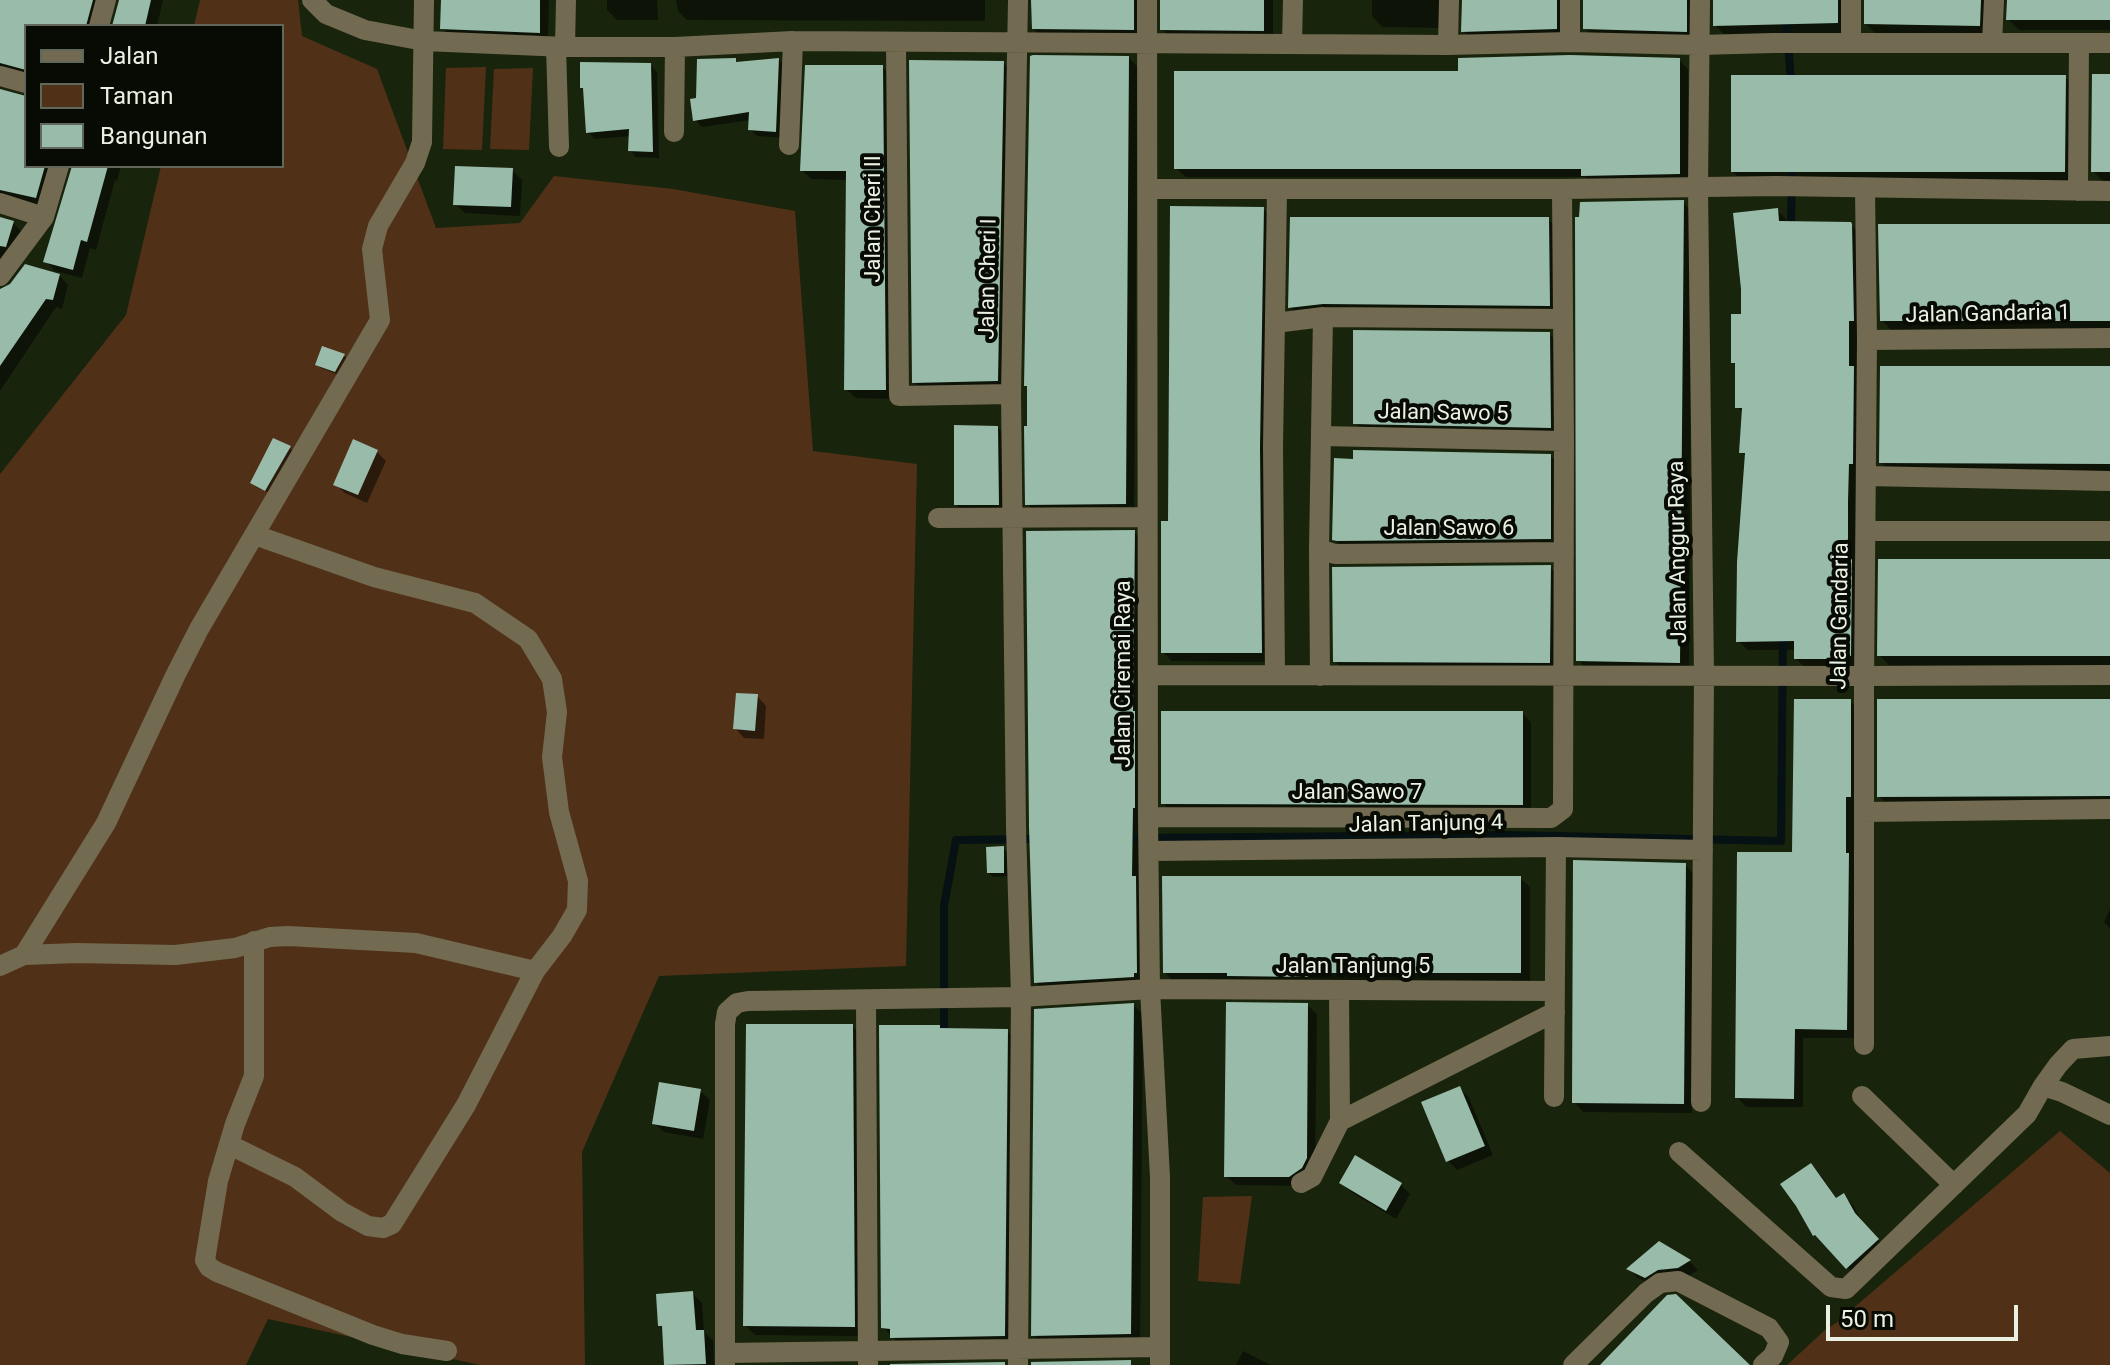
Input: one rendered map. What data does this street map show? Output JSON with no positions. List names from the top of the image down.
{
  "streets": {
    "street": [
      "Jalan Cheri II",
      "Jalan Cheri I",
      "Jalan Gandaria 1",
      "Jalan Sawo 5",
      "Jalan Sawo 6",
      "Jalan Anggur Raya",
      "Jalan Gandaria",
      "Jalan Ciremai Raya",
      "Jalan Sawo 7",
      "Jalan Tanjung 4",
      "Jalan Tanjung 5"
    ]
  },
  "crossings": [
    ["Jalan Cheri II", "Jalan Cheri I"],
    ["Jalan Cheri I", "Jalan Tanjung 5"],
    ["Jalan Gandaria 1", "Jalan Gandaria"],
    ["Jalan Anggur Raya", "Jalan Tanjung 4"],
    ["Jalan Ciremai Raya", "Jalan Sawo 7"],
    ["Jalan Ciremai Raya", "Jalan Tanjung 4"],
    ["Jalan Ciremai Raya", "Jalan Tanjung 5"],
    ["Jalan Sawo 7", "Jalan Tanjung 4"]
  ],
  "legend": ["Jalan", "Taman", "Bangunan"],
  "scale_bar": "50 m"
}
